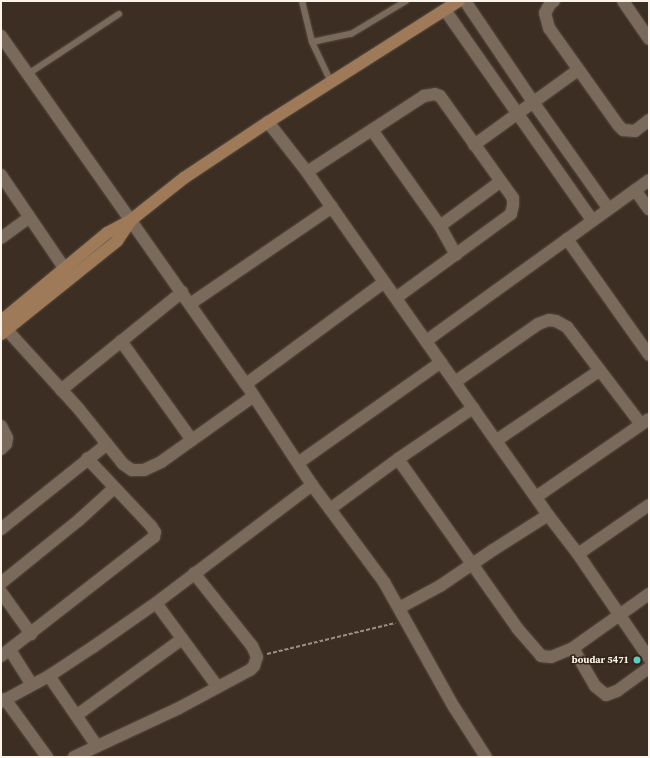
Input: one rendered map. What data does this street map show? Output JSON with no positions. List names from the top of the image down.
{
  "places": ["boudar 5471"]
}
